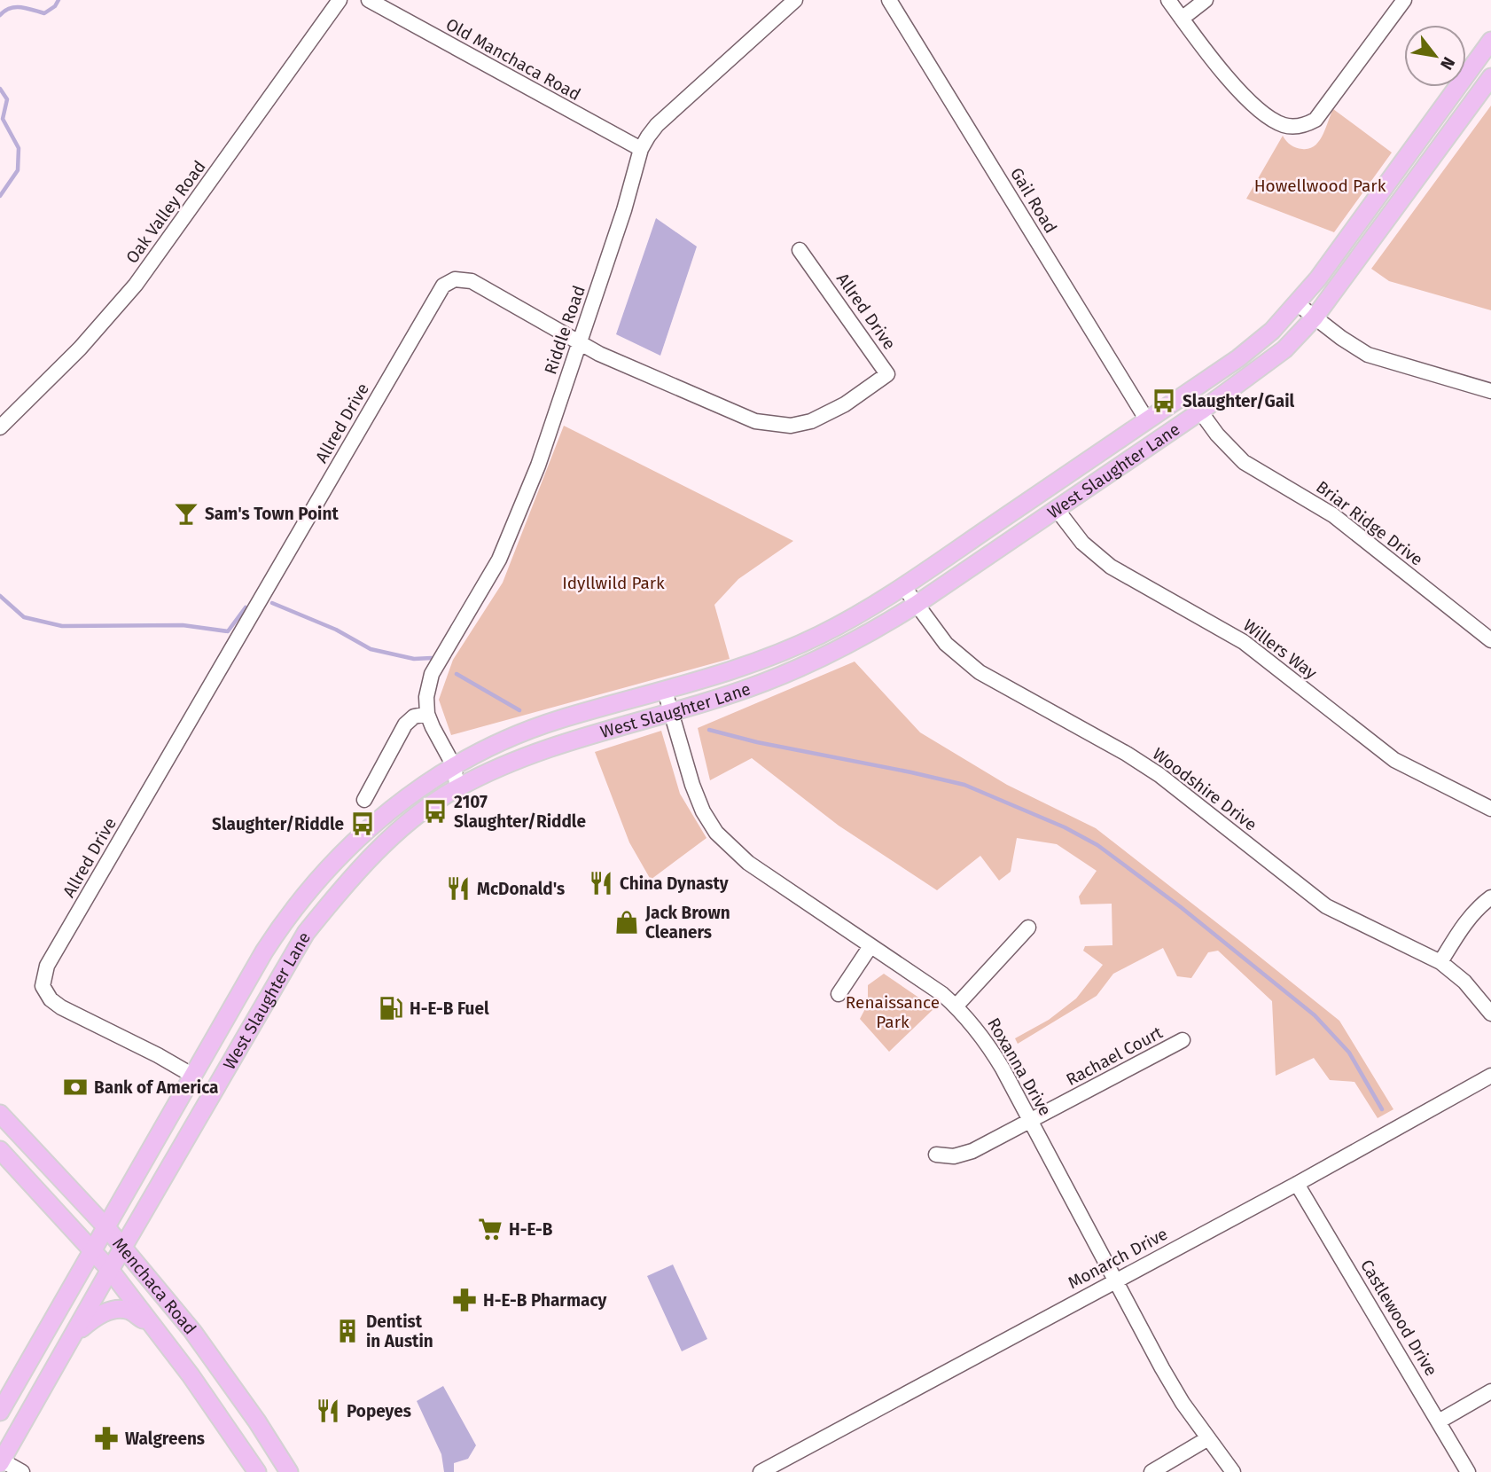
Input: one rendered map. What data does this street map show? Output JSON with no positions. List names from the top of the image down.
{
  "streets": {
    "main road": ["West Slaughter Lane", "Menchaca Road"],
    "street": [
      "Old Manchaca Road",
      "Gail Road",
      "Oak Valley Road",
      "Allred Drive",
      "Riddle Road",
      "Briar Ridge Drive",
      "Willers Way",
      "Woodshire Drive",
      "Rachael Court",
      "Roxanna Drive",
      "Monarch Drive",
      "Castlewood Drive"
    ]
  },
  "crossings": [
    ["Old Manchaca Road", "Riddle Road"],
    ["Gail Road", "West Slaughter Lane"],
    ["Allred Drive", "Riddle Road"],
    ["Allred Drive", "West Slaughter Lane"],
    ["West Slaughter Lane", "Briar Ridge Drive"],
    ["West Slaughter Lane", "Willers Way"],
    ["West Slaughter Lane", "Woodshire Drive"],
    ["West Slaughter Lane", "Roxanna Drive"],
    ["West Slaughter Lane", "Menchaca Road"],
    ["Rachael Court", "Roxanna Drive"],
    ["Roxanna Drive", "Monarch Drive"],
    ["Monarch Drive", "Castlewood Drive"]
  ],
  "parks": ["Howellwood Park", "Idyllwild Park", "Renaissance Park"],
  "places": {
    "bus stop": ["Slaughter/Gail", "2107 Slaughter/Riddle", "Slaughter/Riddle"],
    "bar": ["Sam's Town Point"],
    "restaurant": ["China Dynasty", "McDonald's", "Popeyes"],
    "shop": ["Jack Brown Cleaners"],
    "fuel station": ["H-E-B Fuel"],
    "bank": ["Bank of America"],
    "supermarket": ["H-E-B"],
    "pharmacy": ["H-E-B Pharmacy", "Walgreens"],
    "building": ["Dentist in Austin"]
  },
  "north": "bottom right"
}
